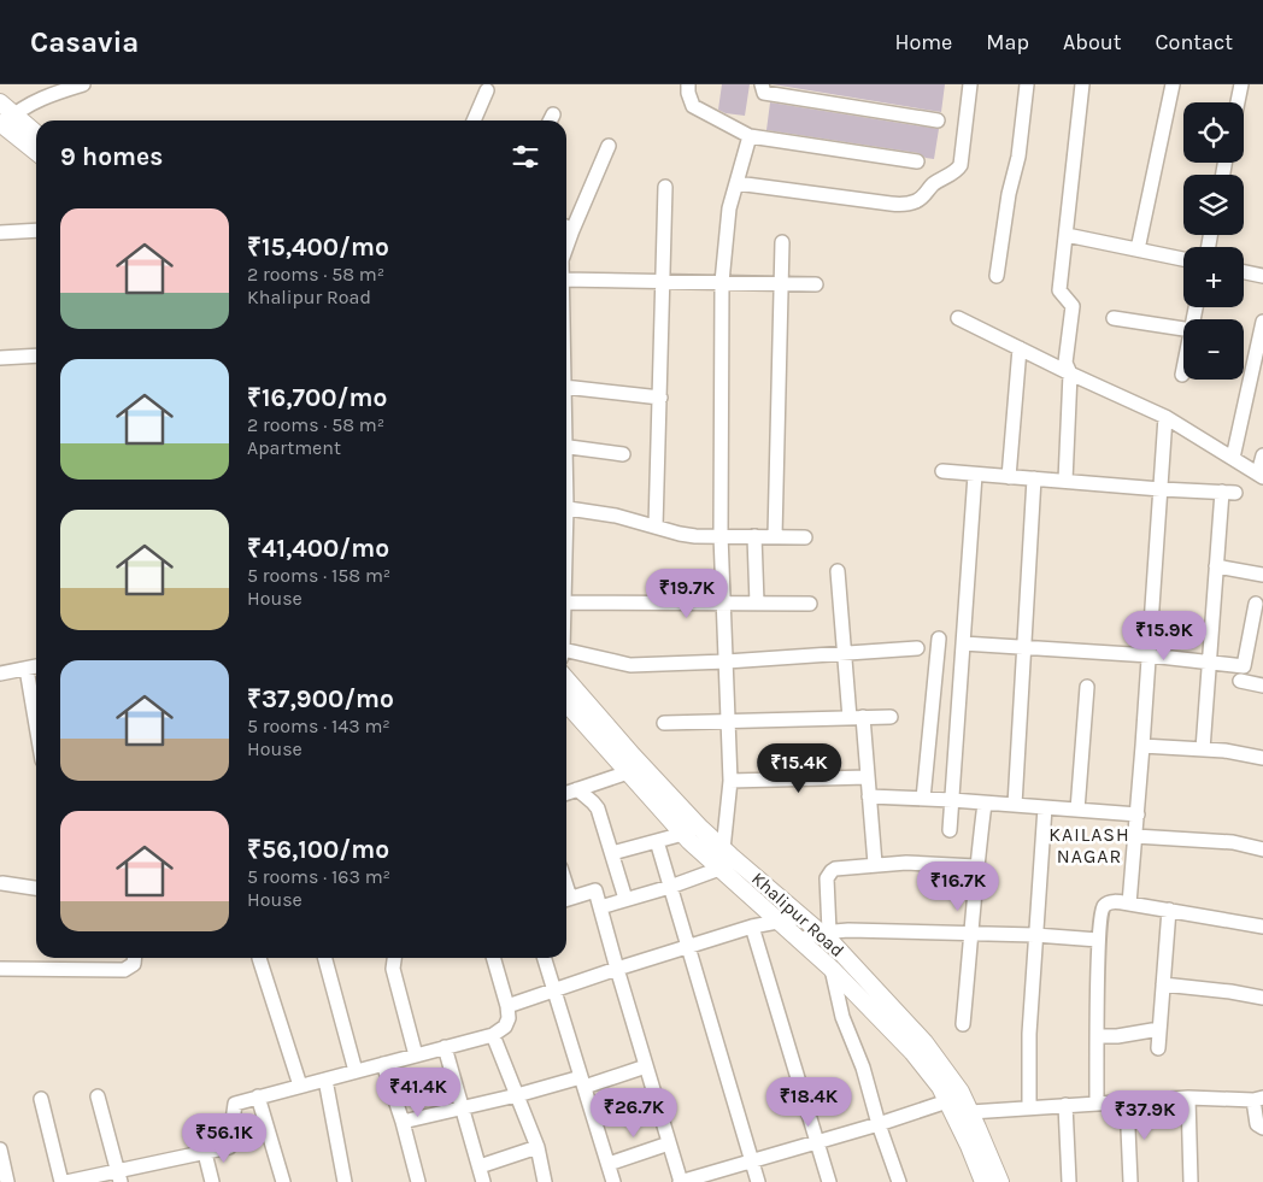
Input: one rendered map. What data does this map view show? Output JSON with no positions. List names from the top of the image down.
{
  "streets": {
    "street": ["Khalipur Road"]
  },
  "districts": ["KAILASH NAGAR"],
  "page": {
    "header": "Casavia",
    "nav": [
      "Home",
      "Map",
      "About",
      "Contact"
    ],
    "map_buttons": ["+", "−"],
    "heading": "9 homes",
    "list": [
      {
        "name": "₹15,400/mo",
        "note": "2 rooms · 58 m² · Khalipur Road"
      },
      {
        "name": "₹16,700/mo",
        "note": "2 rooms · 58 m² · Apartment"
      },
      {
        "name": "₹41,400/mo",
        "note": "5 rooms · 158 m² · House"
      },
      {
        "name": "₹37,900/mo",
        "note": "5 rooms · 143 m² · House"
      },
      {
        "name": "₹56,100/mo",
        "note": "5 rooms · 163 m² · House"
      }
    ],
    "price": [
      "₹19.7K",
      "₹15.9K",
      "₹15.4K",
      "₹16.7K",
      "₹41.4K",
      "₹18.4K",
      "₹26.7K",
      "₹37.9K",
      "₹56.1K"
    ]
  }
}
